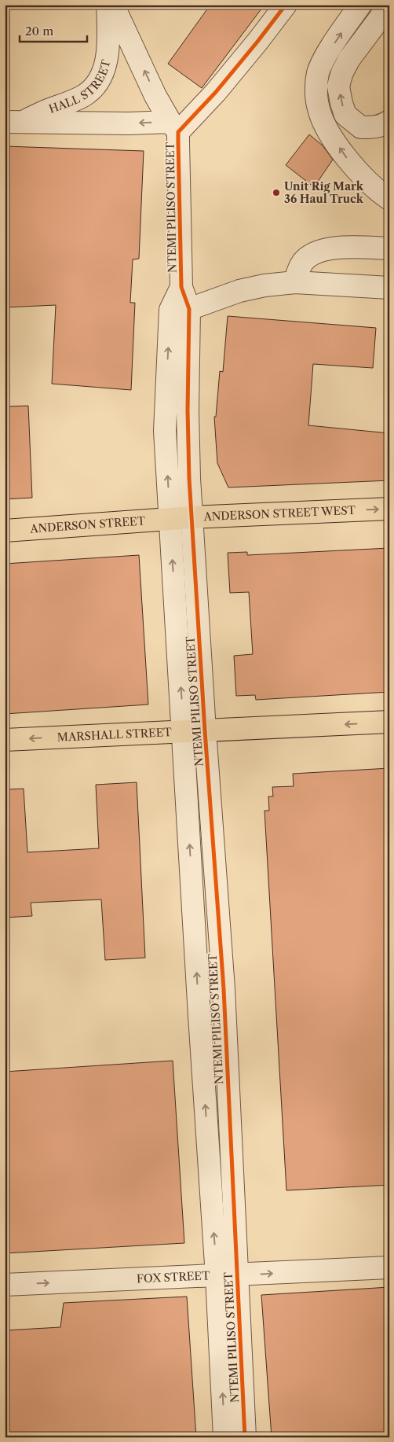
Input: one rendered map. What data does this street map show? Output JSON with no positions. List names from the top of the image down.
{
  "streets": {
    "main road": ["ANDERSON STREET WEST", "ANDERSON STREET", "MARSHALL STREET"],
    "street": ["HALL STREET", "NTEMI PILISO STREET", "FOX STREET"]
  },
  "crossings": [
    ["HALL STREET", "NTEMI PILISO STREET"],
    ["NTEMI PILISO STREET", "ANDERSON STREET WEST"],
    ["NTEMI PILISO STREET", "ANDERSON STREET"],
    ["NTEMI PILISO STREET", "MARSHALL STREET"],
    ["NTEMI PILISO STREET", "FOX STREET"],
    ["ANDERSON STREET WEST", "ANDERSON STREET"]
  ],
  "one_way": [
    "HALL STREET",
    "ANDERSON STREET WEST",
    "MARSHALL STREET",
    "FOX STREET"
  ],
  "places": ["Unit Rig Mark 36 Haul Truck"],
  "scale_bar": "20 m"
}
